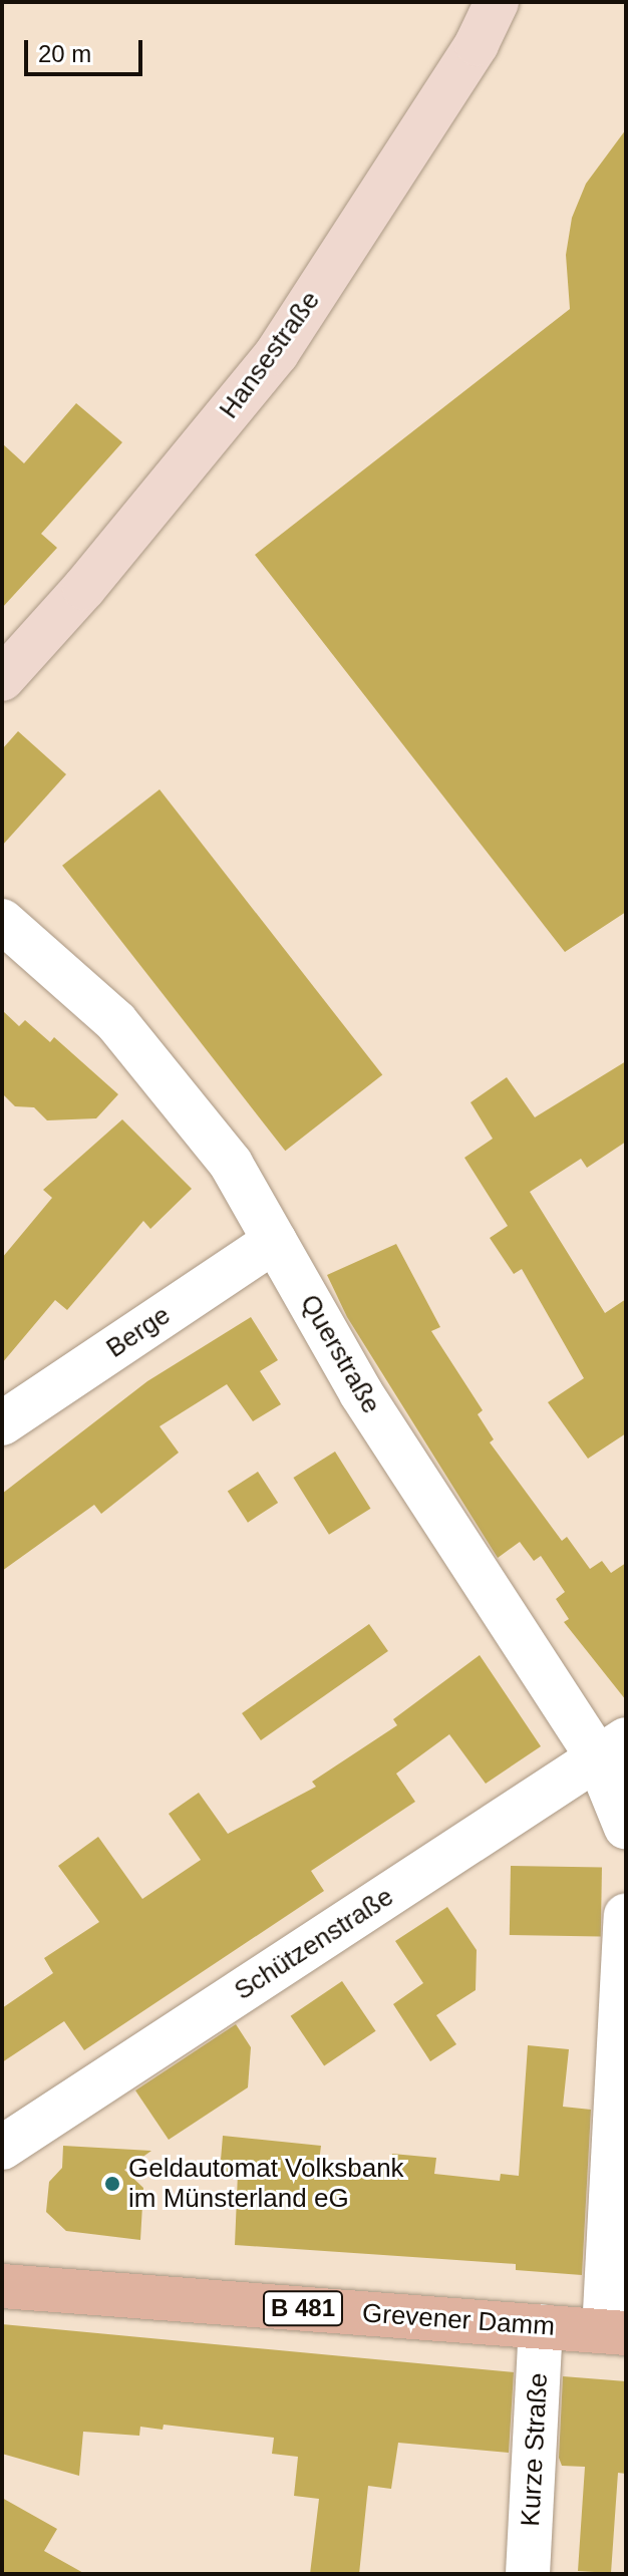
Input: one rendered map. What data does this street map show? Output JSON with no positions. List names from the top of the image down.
{
  "streets": {
    "main road": ["B 481", "Grevener Damm"],
    "street": [
      "Hansestraße",
      "Berge",
      "Querstraße",
      "Schützenstraße",
      "Kurze Straße"
    ]
  },
  "crossings": [
    ["Berge", "Querstraße"],
    ["Querstraße", "Schützenstraße"],
    ["Grevener Damm", "Kurze Straße"]
  ],
  "places": ["Geldautomat Volksbank im Münsterland eG"],
  "scale_bar": "20 m"
}
